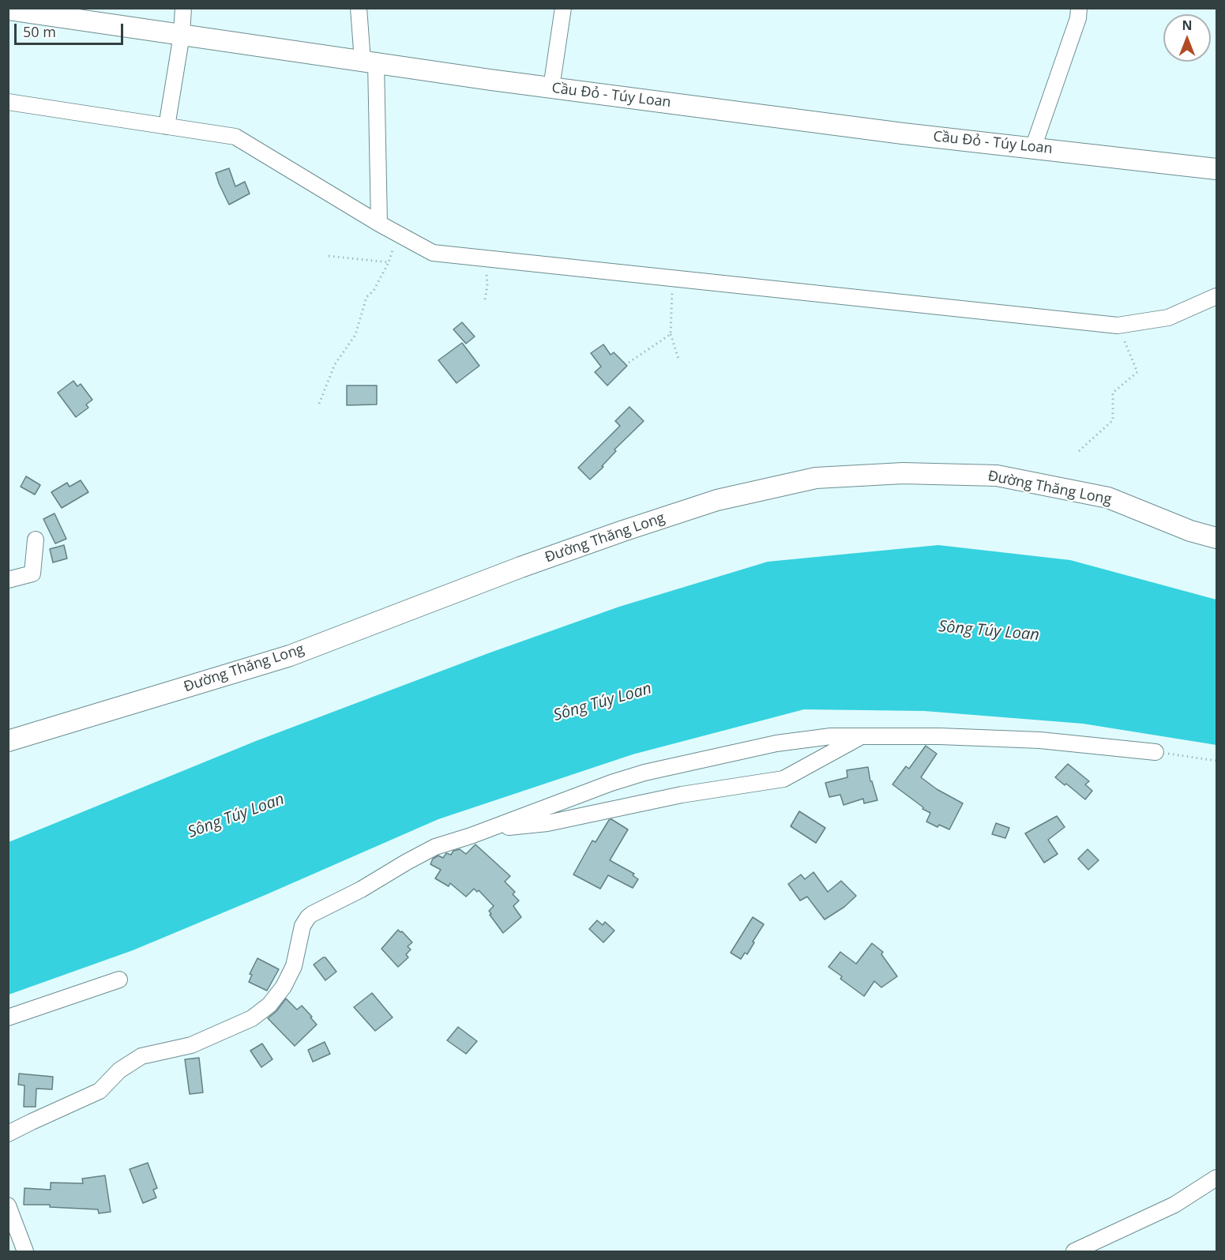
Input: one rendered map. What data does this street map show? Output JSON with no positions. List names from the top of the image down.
{
  "streets": {
    "street": ["Cầu Đỏ - Túy Loan", "Đường Thăng Long"]
  },
  "water": ["Sông Túy Loan"],
  "scale_bar": "50 m",
  "north": "top"
}
